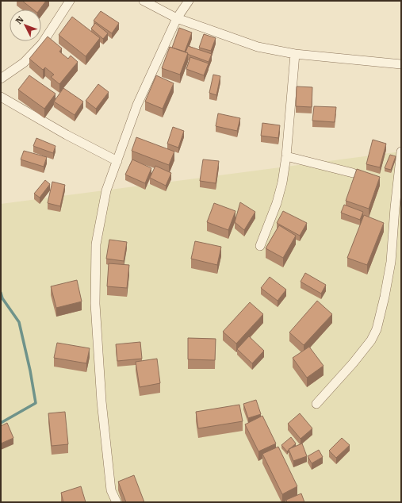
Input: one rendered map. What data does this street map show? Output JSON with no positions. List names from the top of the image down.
{
  "north": "top left"
}
